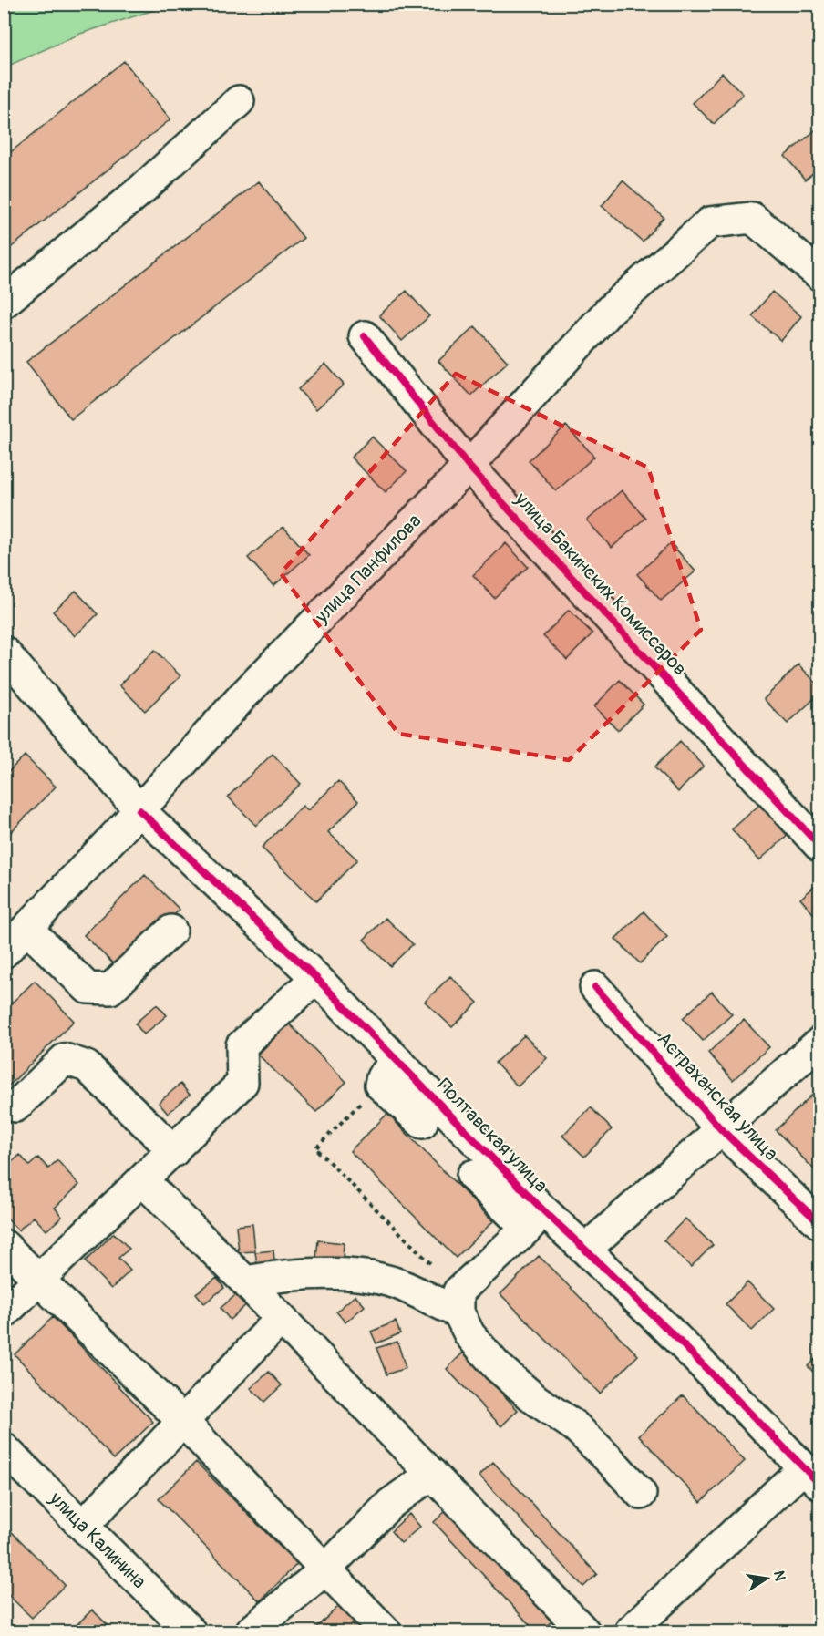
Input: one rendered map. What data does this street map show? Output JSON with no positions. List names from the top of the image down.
{
  "streets": {
    "street": [
      "улица Панфилова",
      "улица Бакинских Комиссаров",
      "Астраханская улица",
      "Полтавская улица",
      "улица Калинина"
    ]
  },
  "crossings": [
    ["улица Панфилова", "улица Бакинских Комиссаров"],
    ["улица Панфилова", "Полтавская улица"]
  ],
  "north": "right"
}
